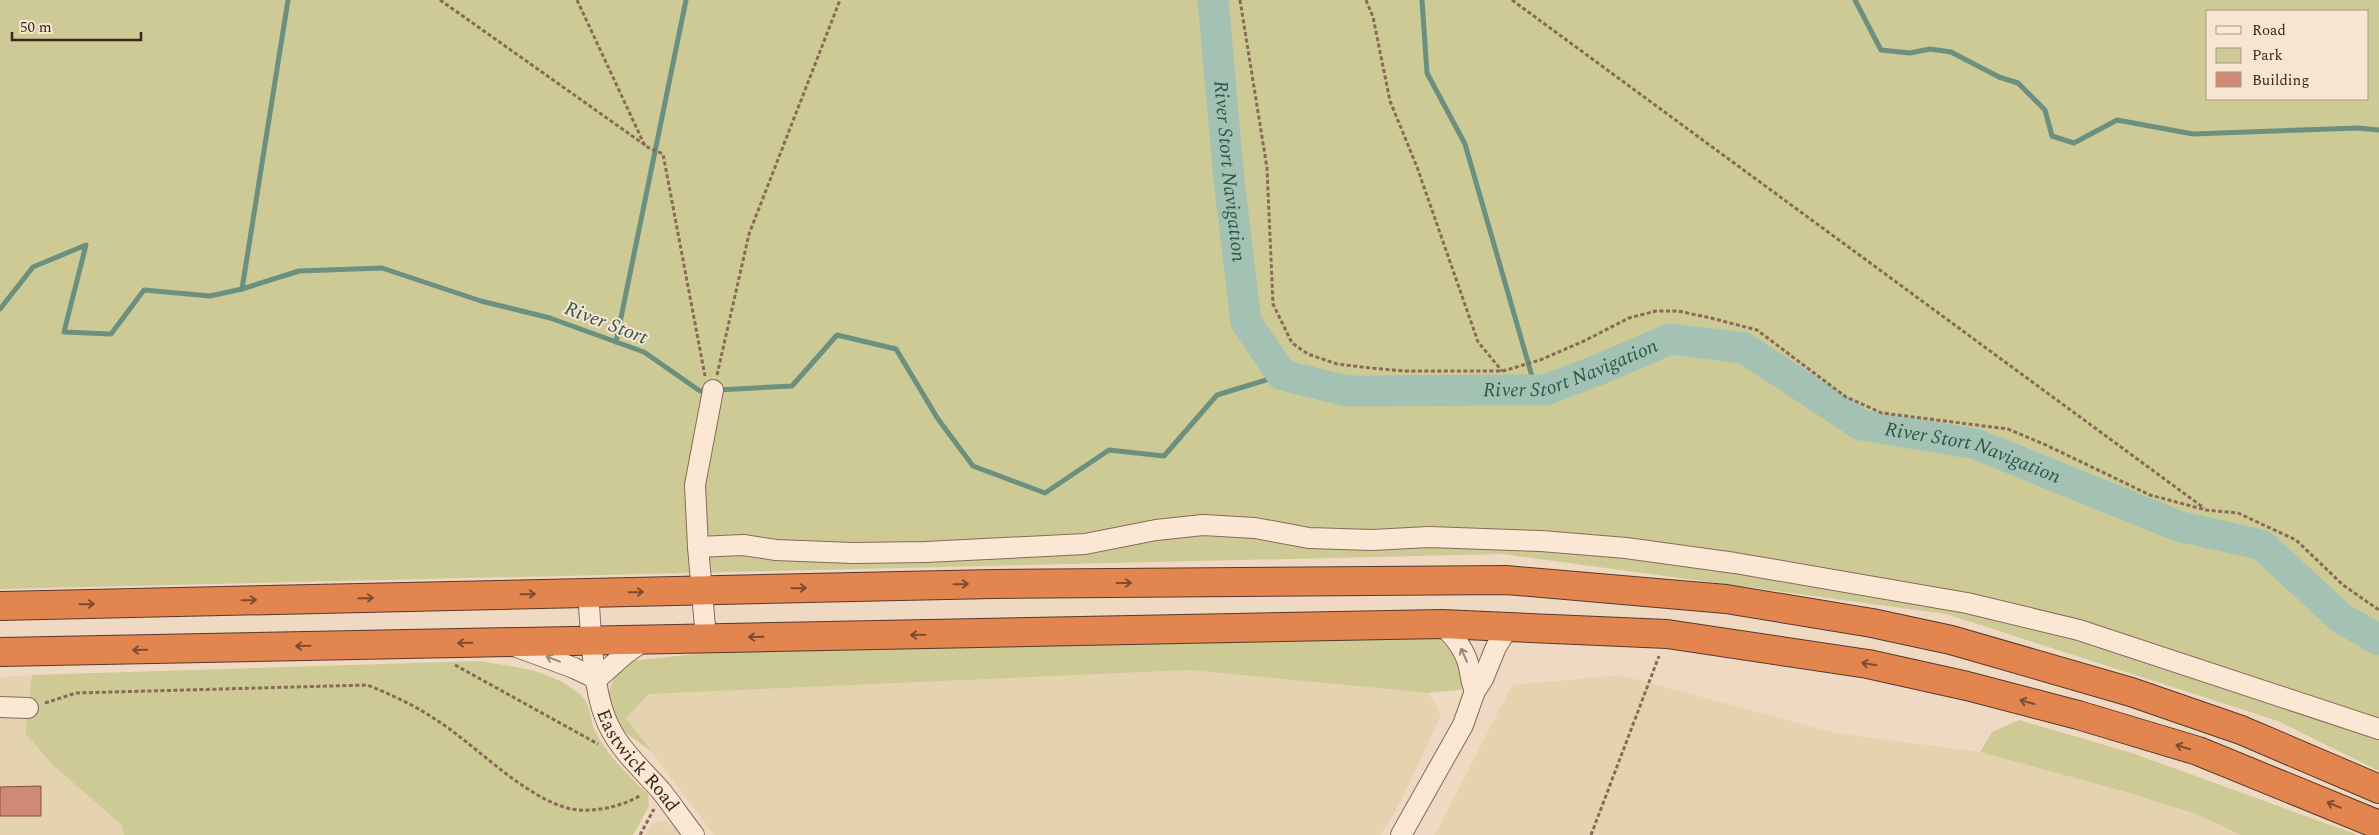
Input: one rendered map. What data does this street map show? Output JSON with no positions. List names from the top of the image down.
{
  "streets": {
    "street": ["Eastwick Road"]
  },
  "water": ["River Stort Navigation", "River Stort"],
  "legend": ["Road", "Park", "Building"],
  "scale_bar": "50 m"
}
